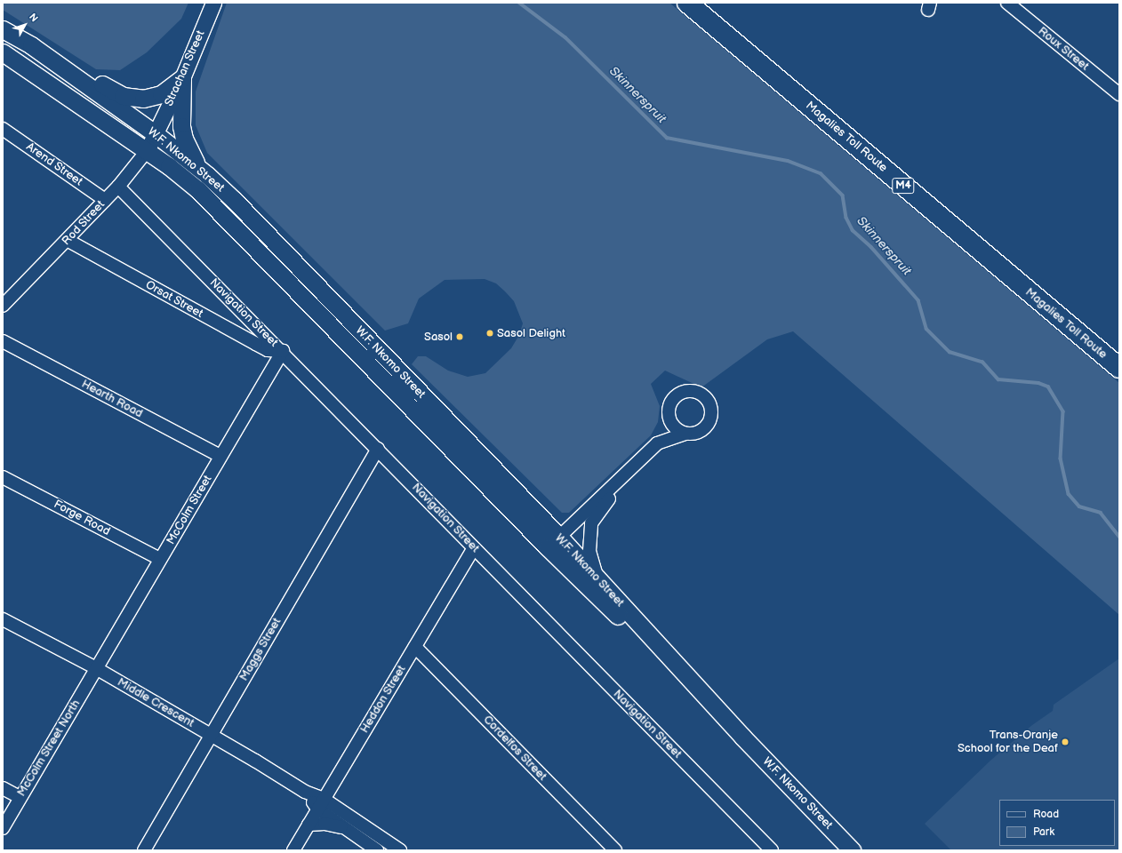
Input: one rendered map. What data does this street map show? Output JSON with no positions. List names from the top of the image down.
{
  "streets": {
    "highway": ["Magalies Toll Route", "M4"],
    "main road": ["W.F. Nkomo Street"],
    "street": [
      "Roux Street",
      "Strachan Street",
      "Arend Street",
      "Rod Street",
      "Orsat Street",
      "Navigation Street",
      "Hearth Road",
      "McColm Street",
      "Forge Road",
      "Maggs Street",
      "Heddon Street",
      "Middle Crescent",
      "McColm Street North",
      "Cordelfos Street"
    ]
  },
  "crossings": [
    ["Strachan Street", "W.F. Nkomo Street"],
    ["Strachan Street", "Rod Street"],
    ["W.F. Nkomo Street", "Rod Street"],
    ["Arend Street", "Rod Street"],
    ["Rod Street", "Orsat Street"],
    ["Rod Street", "Navigation Street"],
    ["Orsat Street", "Navigation Street"],
    ["Orsat Street", "McColm Street"],
    ["Navigation Street", "McColm Street"],
    ["Navigation Street", "Maggs Street"],
    ["Navigation Street", "Heddon Street"],
    ["Hearth Road", "McColm Street"],
    ["McColm Street", "Forge Road"],
    ["McColm Street", "Middle Crescent"],
    ["McColm Street", "McColm Street North"],
    ["Maggs Street", "Middle Crescent"],
    ["Heddon Street", "Middle Crescent"],
    ["Heddon Street", "Cordelfos Street"],
    ["Middle Crescent", "McColm Street North"]
  ],
  "water": ["Skinnerspruit"],
  "places": ["Sasol Delight", "Sasol", "Trans-Oranje School for the Deaf"],
  "legend": ["Road", "Park"],
  "north": "top right"
}
